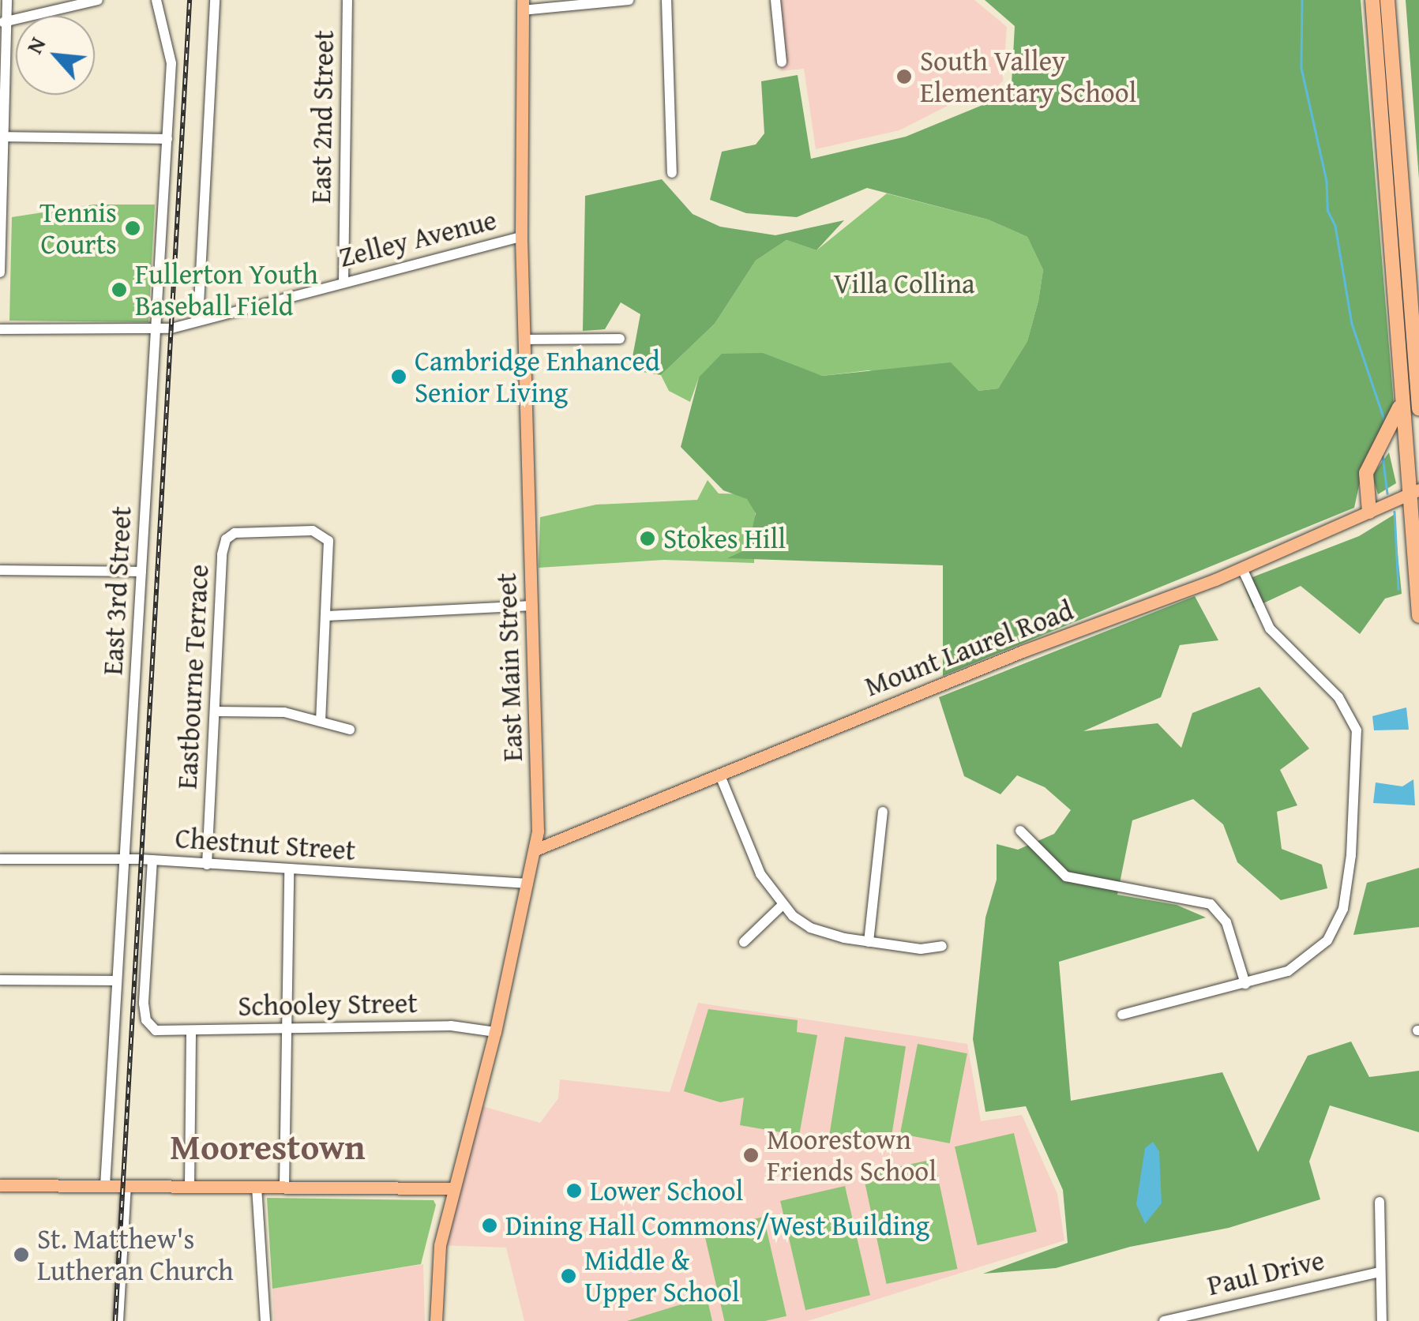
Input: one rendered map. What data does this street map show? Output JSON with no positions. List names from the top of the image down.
{
  "streets": {
    "main road": ["Mount Laurel Road", "East Main Street"],
    "street": [
      "East 2nd Street",
      "Zelley Avenue",
      "East 3rd Street",
      "Eastbourne Terrace",
      "Chestnut Street",
      "Schooley Street",
      "Paul Drive"
    ]
  },
  "crossings": [
    ["East 2nd Street", "Zelley Avenue"],
    ["Zelley Avenue", "East 3rd Street"],
    ["Zelley Avenue", "East Main Street"],
    ["East 3rd Street", "Chestnut Street"],
    ["Mount Laurel Road", "East Main Street"],
    ["East Main Street", "Chestnut Street"],
    ["East Main Street", "Schooley Street"],
    ["Eastbourne Terrace", "Chestnut Street"],
    ["Chestnut Street", "Schooley Street"]
  ],
  "districts": ["Moorestown"],
  "parks": ["Villa Collina"],
  "places": [
    "South Valley Elementary School",
    "Tennis Courts",
    "Fullerton Youth Baseball Field",
    "Cambridge Enhanced Senior Living",
    "Stokes Hill",
    "Moorestown Friends School",
    "Lower School",
    "Dining Hall Commons/West Building",
    "St. Matthew's Lutheran Church",
    "Middle & Upper School"
  ],
  "north": "top left"
}
